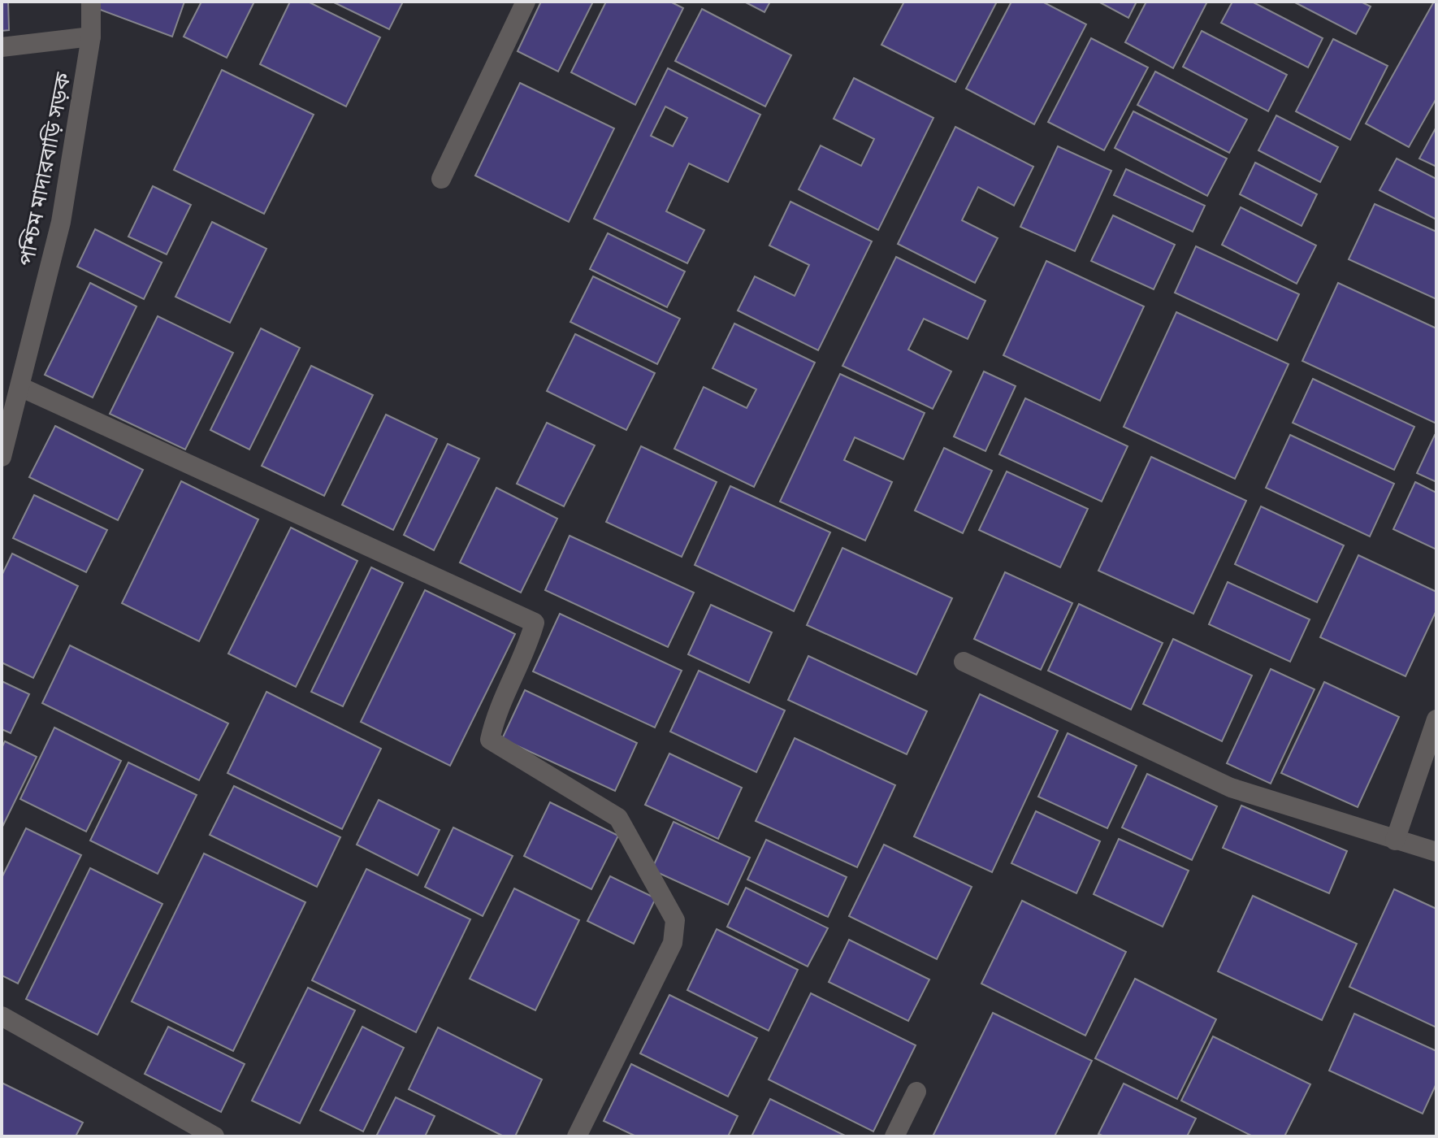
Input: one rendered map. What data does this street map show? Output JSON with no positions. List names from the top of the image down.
{
  "streets": {
    "street": ["পশ্চিম মাদারবাড়ি সড়ক"]
  }
}
